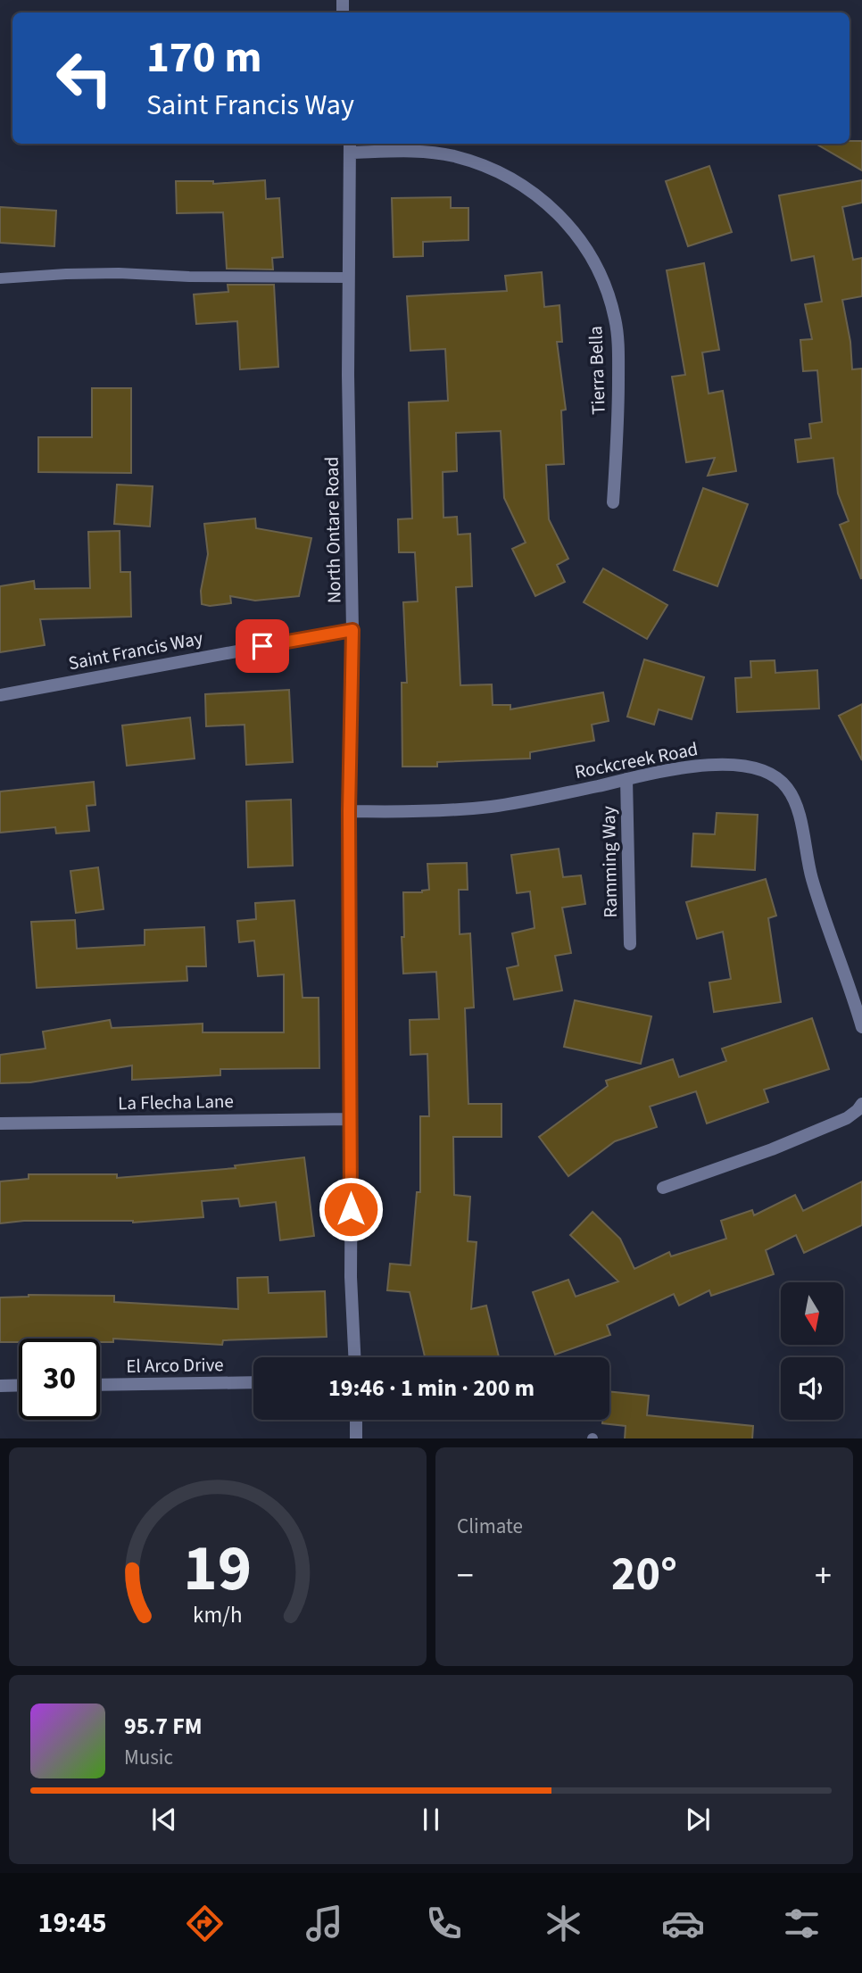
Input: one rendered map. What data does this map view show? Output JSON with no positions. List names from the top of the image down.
{
  "streets": {
    "street": [
      "Tierra Bella",
      "North Ontare Road",
      "Saint Francis Way",
      "Rockcreek Road",
      "Ramming Way",
      "La Flecha Lane",
      "El Arco Drive"
    ]
  },
  "crossings": [
    ["Tierra Bella", "North Ontare Road"],
    ["North Ontare Road", "Saint Francis Way"],
    ["North Ontare Road", "Rockcreek Road"],
    ["North Ontare Road", "La Flecha Lane"],
    ["Rockcreek Road", "Ramming Way"]
  ],
  "north": "bottom",
  "page": {
    "turn": ["170 m", "Saint Francis Way"],
    "limit": "30",
    "trip": "19:46 · 1 min · 200 m",
    "tile": "Climate",
    "heat": ["−", "20°", "+"],
    "song": ["95.7 FM", "Music"],
    "tabs": "19:45",
    "gauge": ["19", "km/h"]
  }
}
